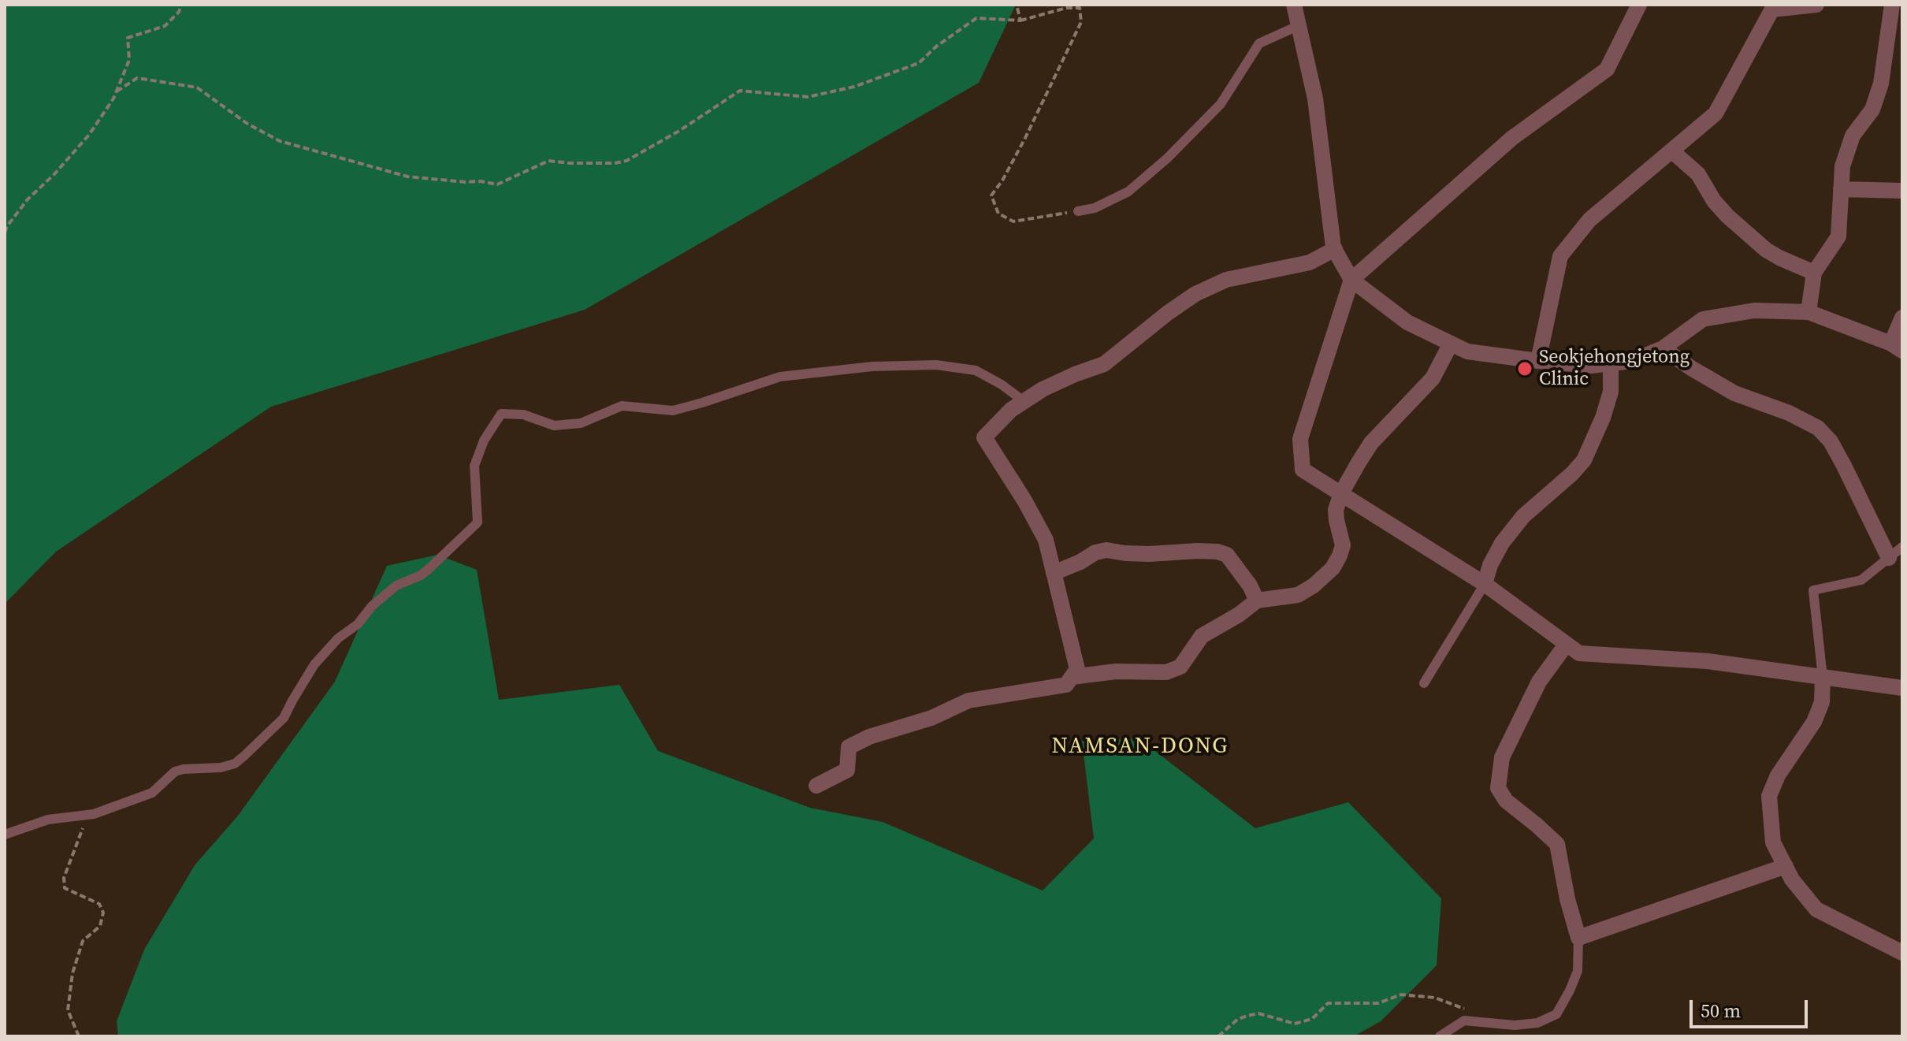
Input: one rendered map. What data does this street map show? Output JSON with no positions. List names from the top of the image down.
{
  "districts": ["NAMSAN-DONG"],
  "places": ["Seokjehongjetong Clinic"],
  "scale_bar": "50 m"
}
